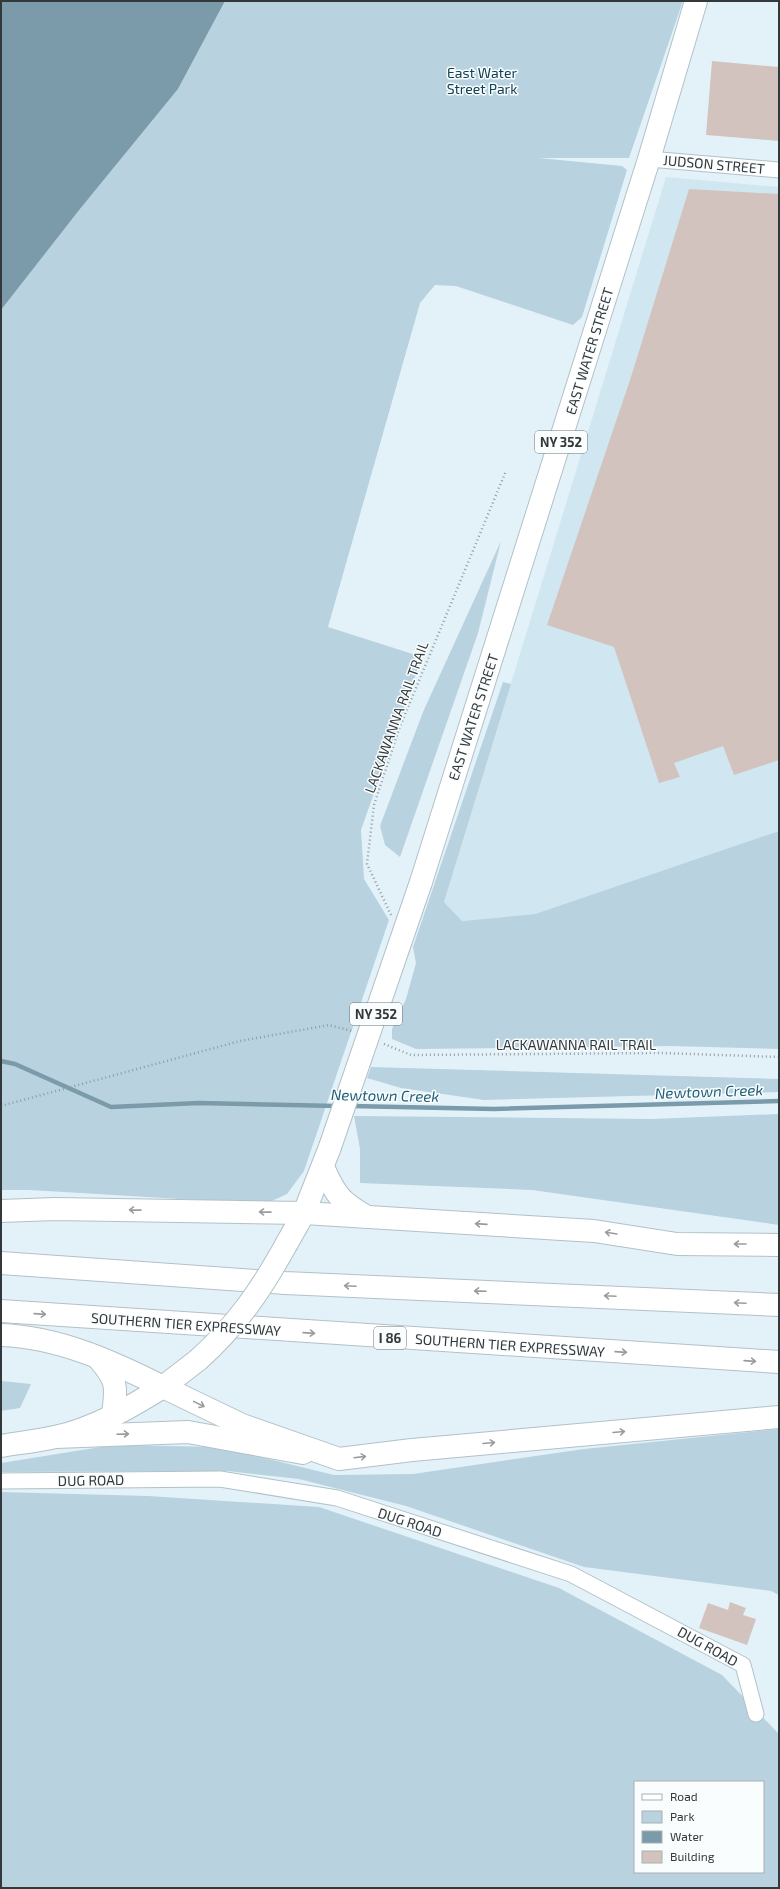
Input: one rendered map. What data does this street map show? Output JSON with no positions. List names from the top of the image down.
{
  "streets": {
    "main road": [
      "EAST WATER STREET",
      "NY 352",
      "SOUTHERN TIER EXPRESSWAY",
      "I 86"
    ],
    "street": ["JUDSON STREET", "DUG ROAD"],
    "path": ["LACKAWANNA RAIL TRAIL"]
  },
  "crossings": [
    ["JUDSON STREET", "EAST WATER STREET"]
  ],
  "water": ["Newtown Creek"],
  "parks": ["East Water Street Park"],
  "legend": [
    "Road",
    "Park",
    "Water",
    "Building"
  ]
}
